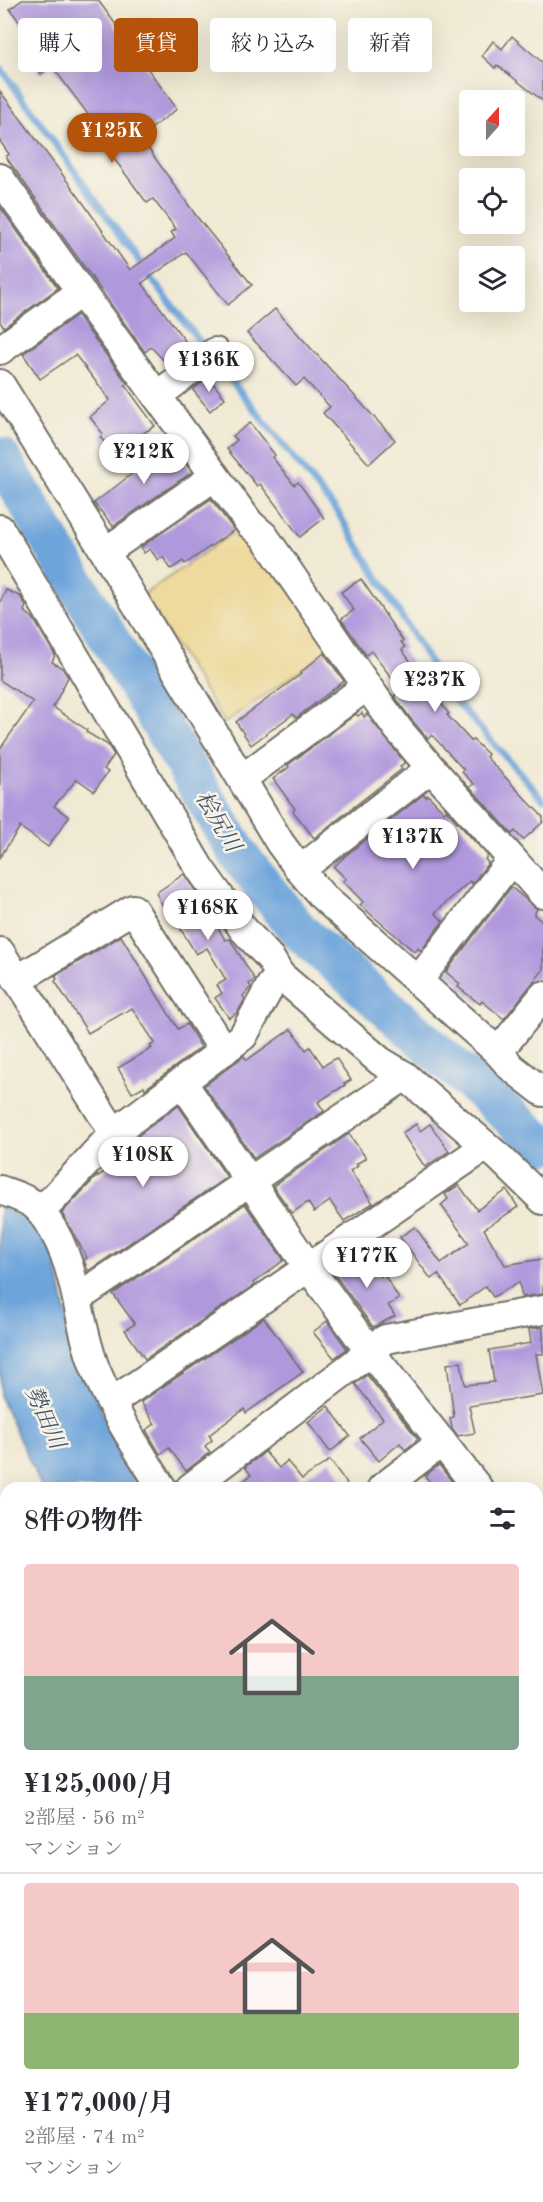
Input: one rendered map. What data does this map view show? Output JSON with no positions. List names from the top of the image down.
{
  "water": ["桧尻川", "勢田川"],
  "north": "top",
  "page": {
    "chip": [
      "購入",
      "賃貸",
      "絞り込み",
      "新着"
    ],
    "price": [
      "¥125K",
      "¥136K",
      "¥212K",
      "¥237K",
      "¥137K",
      "¥168K",
      "¥108K",
      "¥177K"
    ],
    "heading": "8件の物件",
    "list": [
      {
        "name": "¥125,000/月",
        "note": "2部屋 · 56 m² · マンション"
      },
      {
        "name": "¥177,000/月",
        "note": "2部屋 · 74 m² · マンション"
      }
    ]
  }
}
